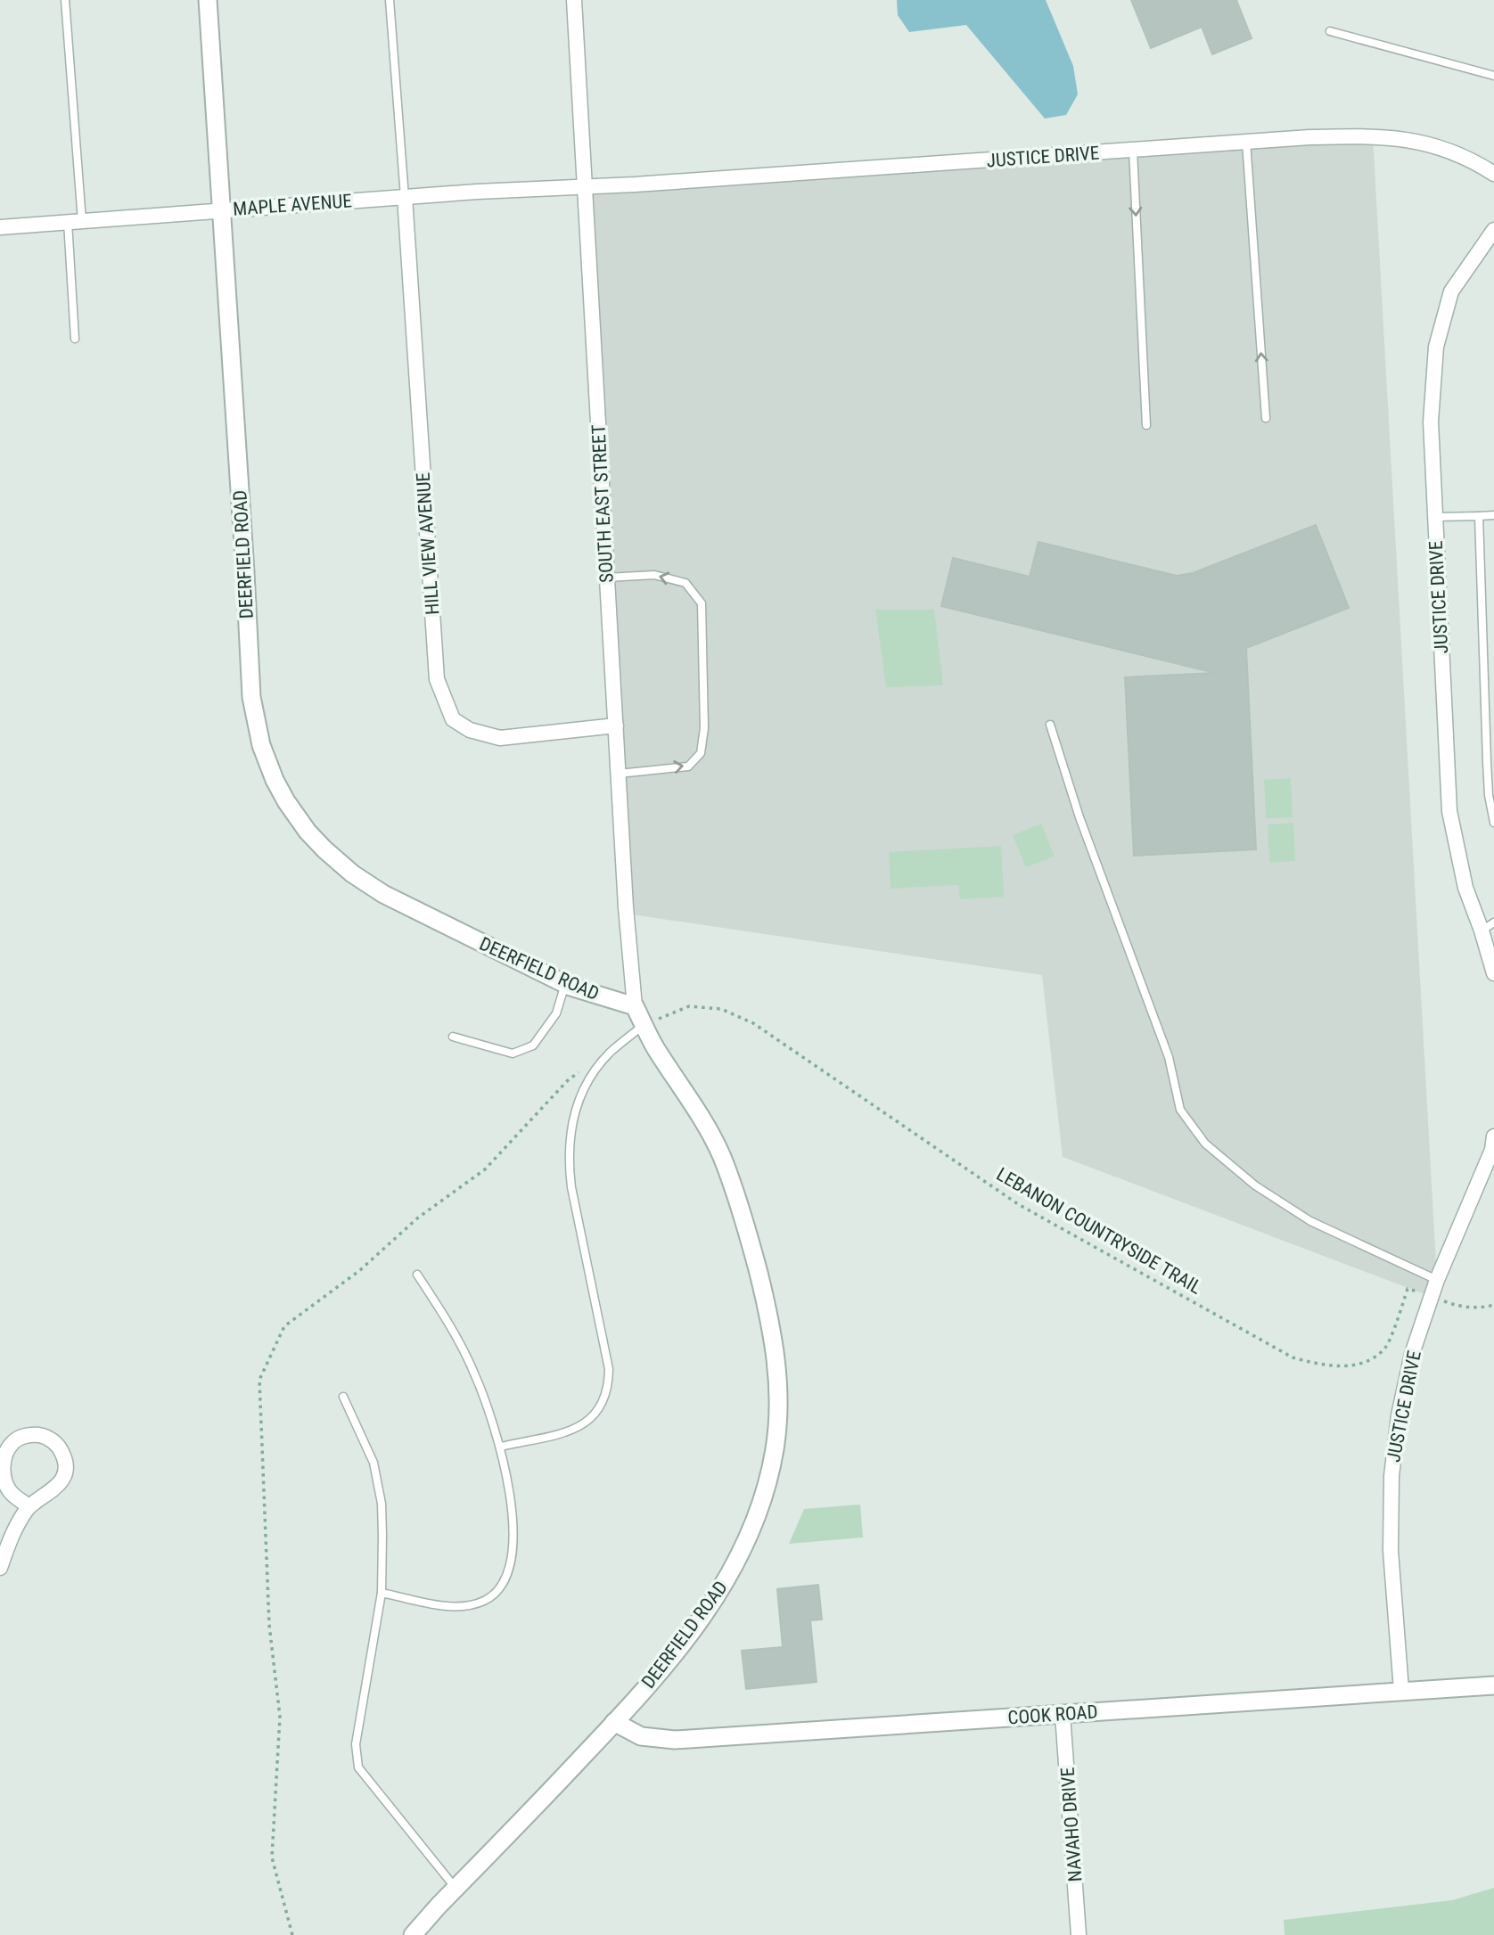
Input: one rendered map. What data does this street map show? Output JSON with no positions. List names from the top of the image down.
{
  "streets": {
    "street": [
      "JUSTICE DRIVE",
      "MAPLE AVENUE",
      "SOUTH EAST STREET",
      "HILL VIEW AVENUE",
      "DEERFIELD ROAD",
      "COOK ROAD",
      "NAVAHO DRIVE"
    ],
    "path": ["LEBANON COUNTRYSIDE TRAIL"]
  },
  "crossings": [
    ["JUSTICE DRIVE", "MAPLE AVENUE"],
    ["JUSTICE DRIVE", "SOUTH EAST STREET"],
    ["JUSTICE DRIVE", "LEBANON COUNTRYSIDE TRAIL"],
    ["JUSTICE DRIVE", "COOK ROAD"],
    ["MAPLE AVENUE", "SOUTH EAST STREET"],
    ["MAPLE AVENUE", "HILL VIEW AVENUE"],
    ["MAPLE AVENUE", "DEERFIELD ROAD"],
    ["SOUTH EAST STREET", "HILL VIEW AVENUE"],
    ["SOUTH EAST STREET", "DEERFIELD ROAD"],
    ["DEERFIELD ROAD", "LEBANON COUNTRYSIDE TRAIL"],
    ["DEERFIELD ROAD", "COOK ROAD"],
    ["COOK ROAD", "NAVAHO DRIVE"]
  ]
}
